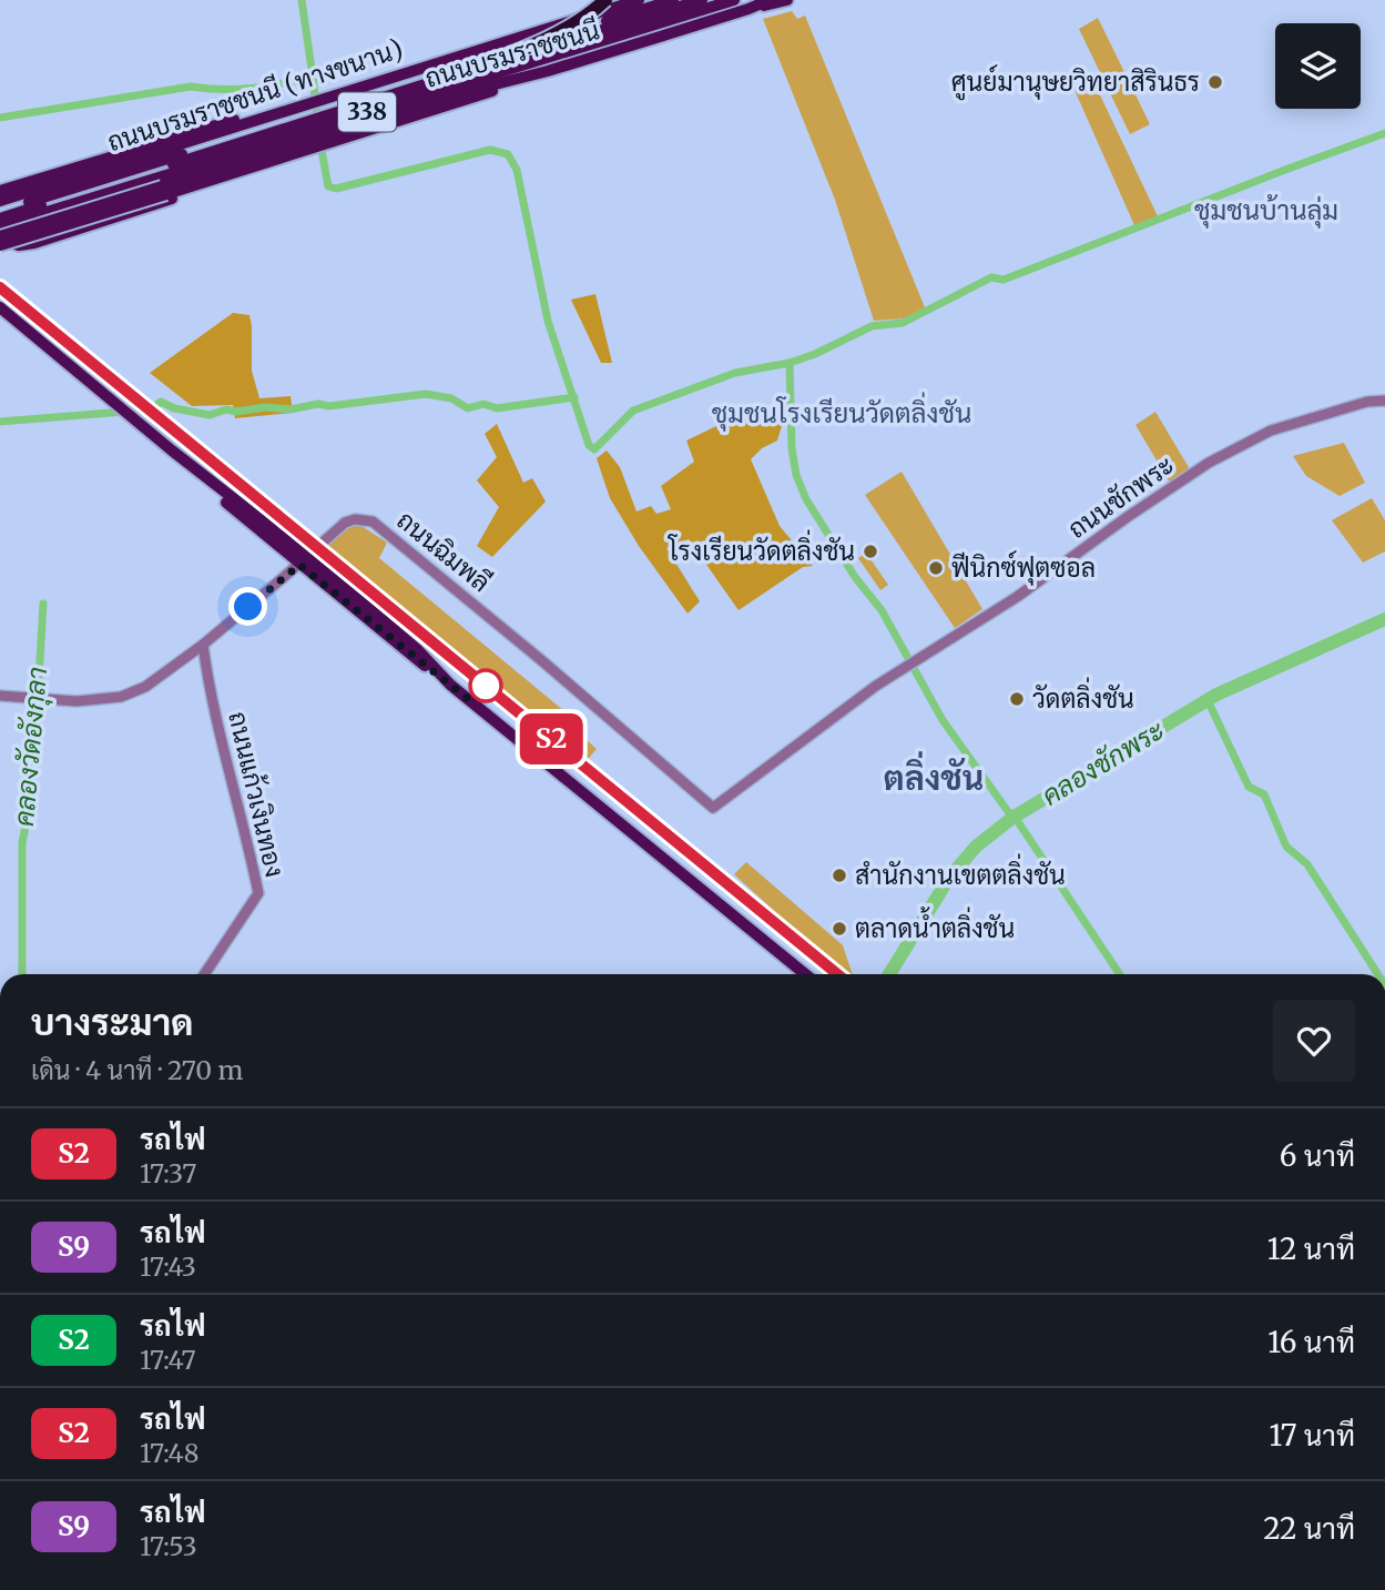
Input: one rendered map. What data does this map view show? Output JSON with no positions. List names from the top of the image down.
{
  "streets": {
    "main road": ["ถนนบรมราชชนนี", "ถนนบรมราชชนนี (ทางขนาน)", "338"],
    "street": ["ถนนชักพระ", "ถนนฉิมพลี", "ถนนแก้วเงินทอง"]
  },
  "crossings": [
    ["ถนนบรมราชชนนี", "ถนนบรมราชชนนี (ทางขนาน)"],
    ["ถนนบรมราชชนนี", "338"],
    ["ถนนบรมราชชนนี (ทางขนาน)", "338"],
    ["ถนนชักพระ", "ถนนฉิมพลี"],
    ["ถนนฉิมพลี", "ถนนแก้วเงินทอง"]
  ],
  "districts": ["ชุมชนบ้านลุ่ม", "ชุมชนโรงเรียนวัดตลิ่งชัน", "ตลิ่งชัน"],
  "water": ["คลองวัดอังกุลา", "คลองชักพระ"],
  "places": [
    "ศูนย์มานุษยวิทยาสิรินธร",
    "โรงเรียนวัดตลิ่งชัน",
    "ฟีนิกซ์ฟุตซอล",
    "วัดตลิ่งชัน",
    "สำนักงานเขตตลิ่งชัน",
    "ตลาดน้ำตลิ่งชัน"
  ],
  "page": {
    "on_map": "S2",
    "heading": ["บางระมาด", "เดิน · 4 นาที · 270 m"],
    "list": [
      {
        "mark": "S2",
        "name": "รถไฟ",
        "note": "17:37",
        "value": "6 นาที"
      },
      {
        "mark": "S9",
        "name": "รถไฟ",
        "note": "17:43",
        "value": "12 นาที"
      },
      {
        "mark": "S2",
        "name": "รถไฟ",
        "note": "17:47",
        "value": "16 นาที"
      },
      {
        "mark": "S2",
        "name": "รถไฟ",
        "note": "17:48",
        "value": "17 นาที"
      },
      {
        "mark": "S9",
        "name": "รถไฟ",
        "note": "17:53",
        "value": "22 นาที"
      }
    ]
  }
}
